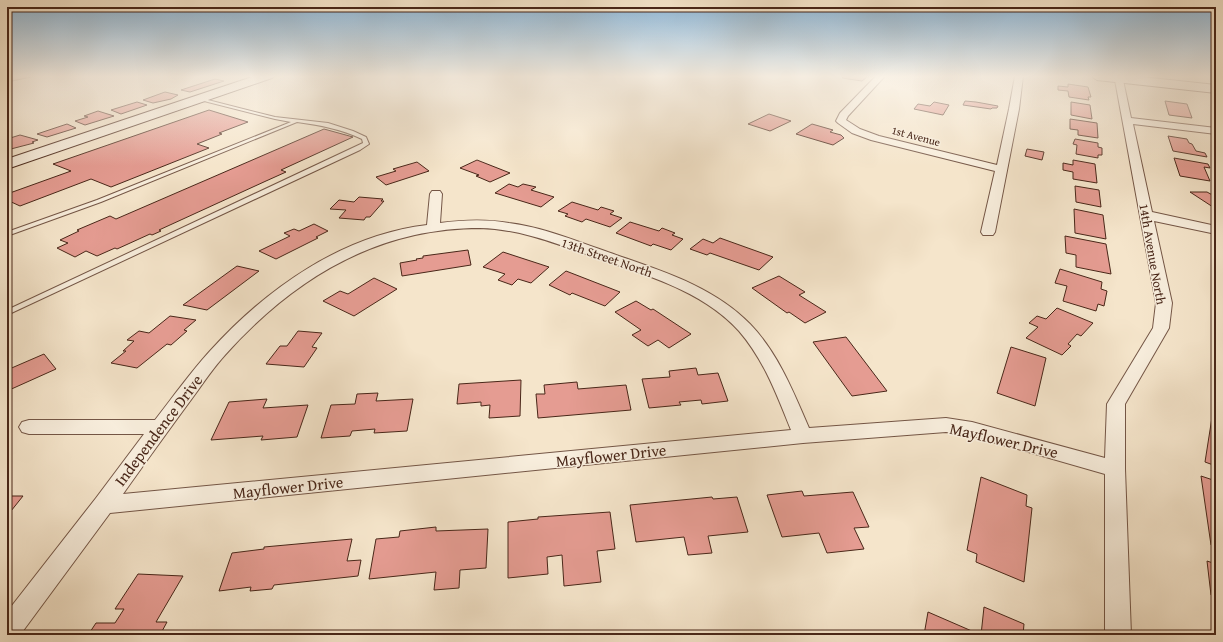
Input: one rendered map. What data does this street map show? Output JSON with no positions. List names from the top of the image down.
{
  "streets": {
    "street": [
      "1st Avenue",
      "14th Avenue North",
      "13th Street North",
      "Independence Drive",
      "Mayflower Drive"
    ]
  },
  "crossings": [
    ["14th Avenue North", "Mayflower Drive"],
    ["13th Street North", "Independence Drive"],
    ["13th Street North", "Mayflower Drive"],
    ["Independence Drive", "Mayflower Drive"]
  ]
}
